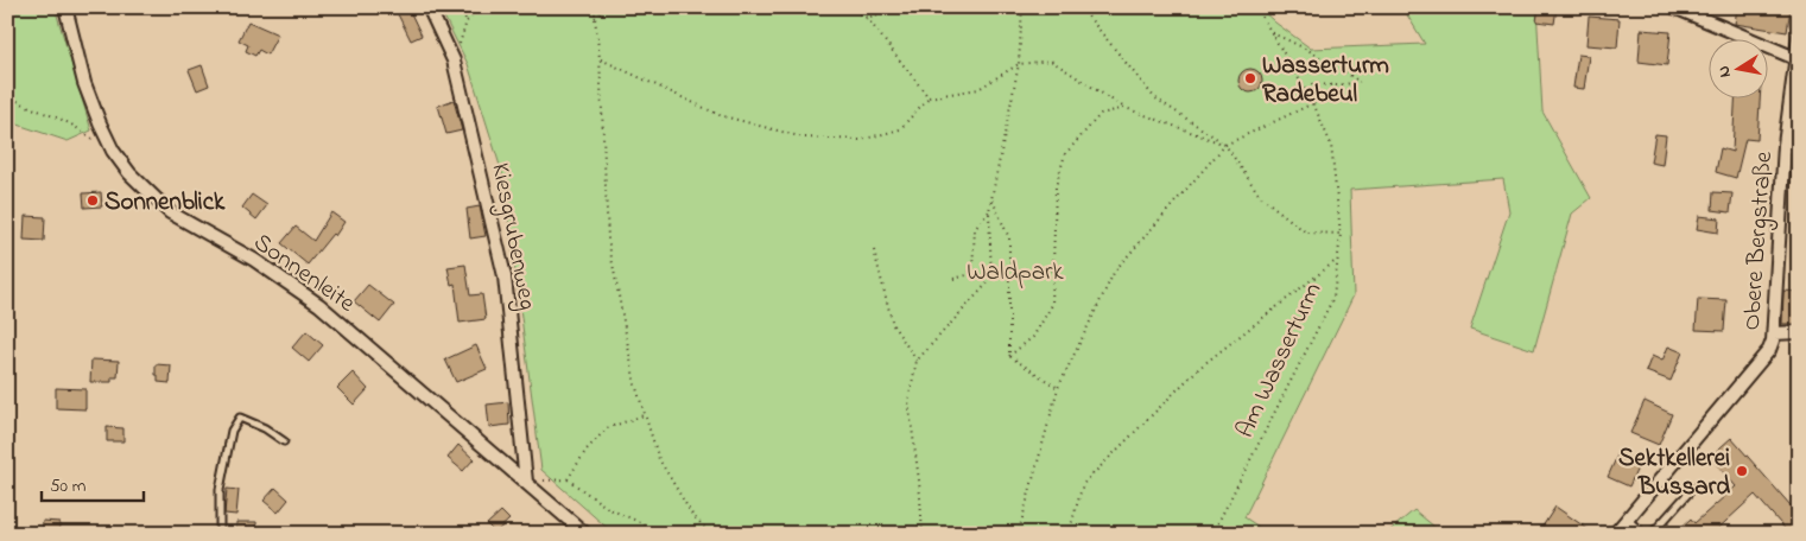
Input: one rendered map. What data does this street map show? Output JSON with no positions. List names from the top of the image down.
{
  "streets": {
    "street": ["Kiesgrubenweg", "Obere Bergstraße", "Sonnenleite"],
    "path": ["Am Wasserturm"]
  },
  "crossings": [
    ["Kiesgrubenweg", "Sonnenleite"]
  ],
  "parks": ["Waldpark"],
  "places": ["Wasserturm Radebeul", "Sonnenblick", "Sektkellerei Bussard"],
  "scale_bar": "50 m",
  "north": "left"
}
